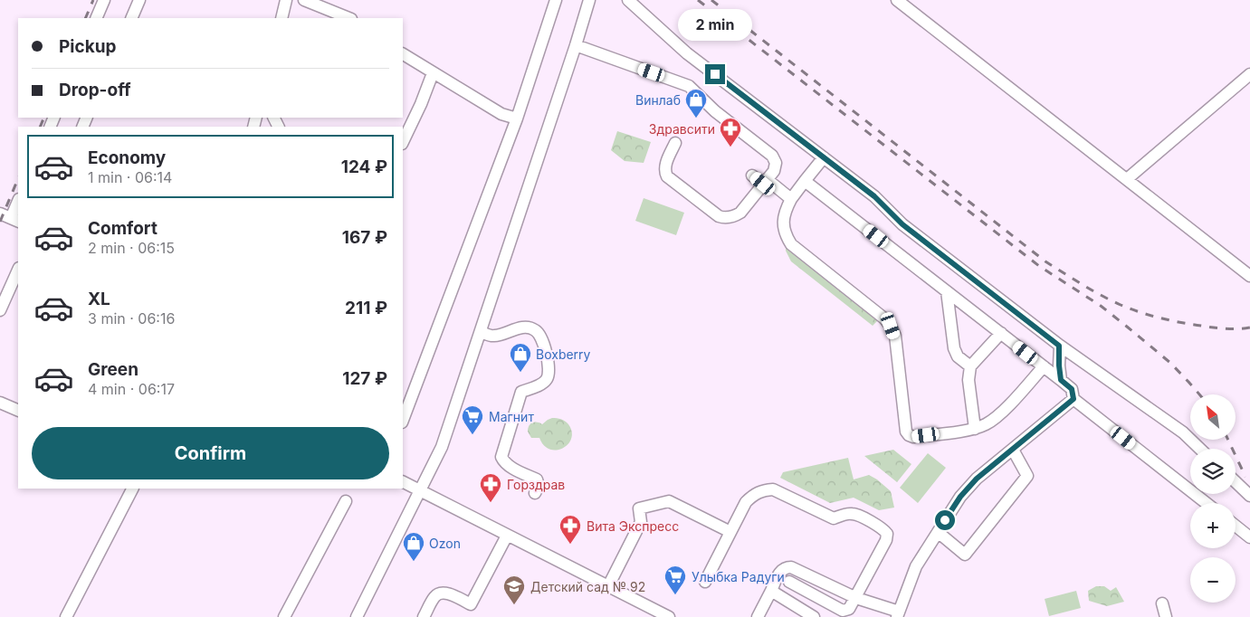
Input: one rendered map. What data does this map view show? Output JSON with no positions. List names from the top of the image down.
{
  "places": {
    "shop": ["Винлаб", "Boxberry", "Ozon"],
    "pharmacy": ["Здравсити", "Горздрав", "Вита Экспресс"],
    "supermarket": ["Магнит", "Улыбка Радуги"],
    "school or university": ["Детский сад № 92"]
  },
  "north": "top left",
  "page": {
    "bubble": "2 min",
    "banner": ["Pickup", "Drop-off"],
    "list": [
      {
        "name": "Economy",
        "note": "1 min · 06:14",
        "value": "124 ₽"
      },
      {
        "name": "Comfort",
        "note": "2 min · 06:15",
        "value": "167 ₽"
      },
      {
        "name": "XL",
        "note": "3 min · 06:16",
        "value": "211 ₽"
      },
      {
        "name": "Green",
        "note": "4 min · 06:17",
        "value": "127 ₽"
      }
    ],
    "map_buttons": ["+", "−"],
    "buttons": "Confirm"
  }
}
